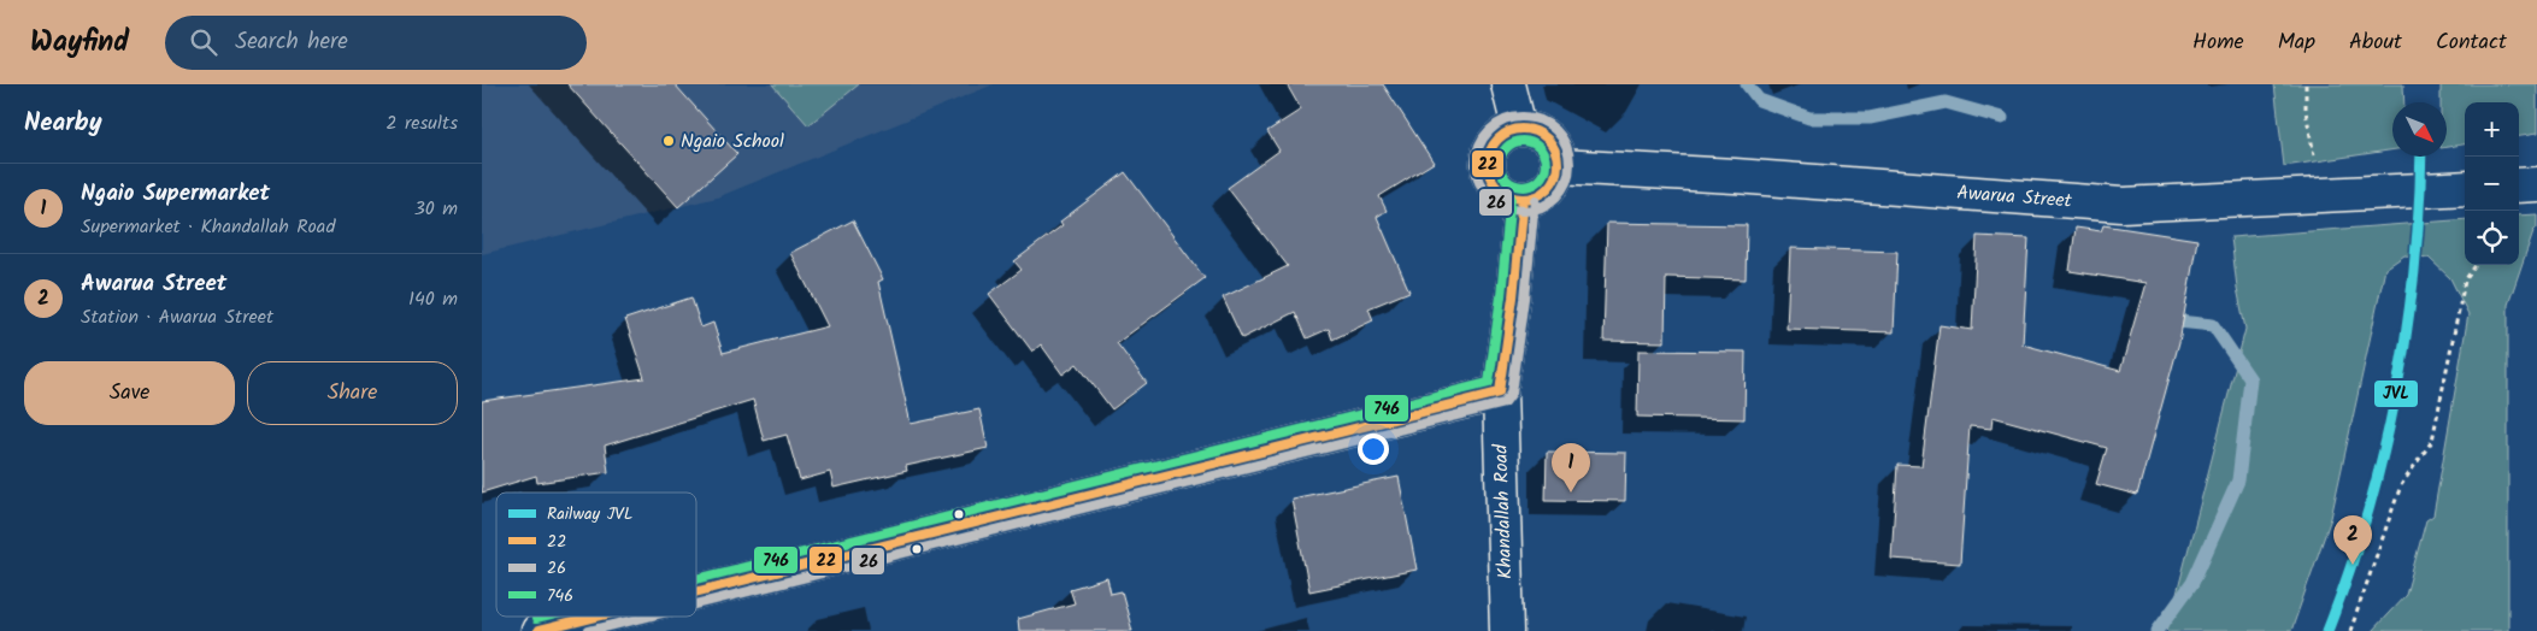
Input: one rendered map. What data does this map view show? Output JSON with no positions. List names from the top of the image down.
{
  "streets": {
    "street": ["Awarua Street", "Khandallah Road"]
  },
  "crossings": [
    ["Awarua Street", "Khandallah Road"]
  ],
  "places": ["Ngaio School"],
  "lines": [
    "transit line 26",
    "transit line 22",
    "transit line 746",
    "rail line JVL"
  ],
  "legend": [
    "Railway JVL",
    "22",
    "26",
    "746"
  ],
  "north": "bottom right",
  "page": {
    "header": "Wayfind",
    "search": "Search here",
    "nav": [
      "Home",
      "Map",
      "About",
      "Contact"
    ],
    "heading": ["Nearby", "2 results"],
    "map_buttons": ["+", "−"],
    "list": [
      {
        "mark": "1",
        "name": "Ngaio Supermarket",
        "note": "Supermarket · Khandallah Road",
        "value": "30 m"
      },
      {
        "mark": "2",
        "name": "Awarua Street",
        "note": "Station · Awarua Street",
        "value": "140 m"
      }
    ],
    "buttons": ["Save", "Share"],
    "pins": ["1", "2"]
  }
}
